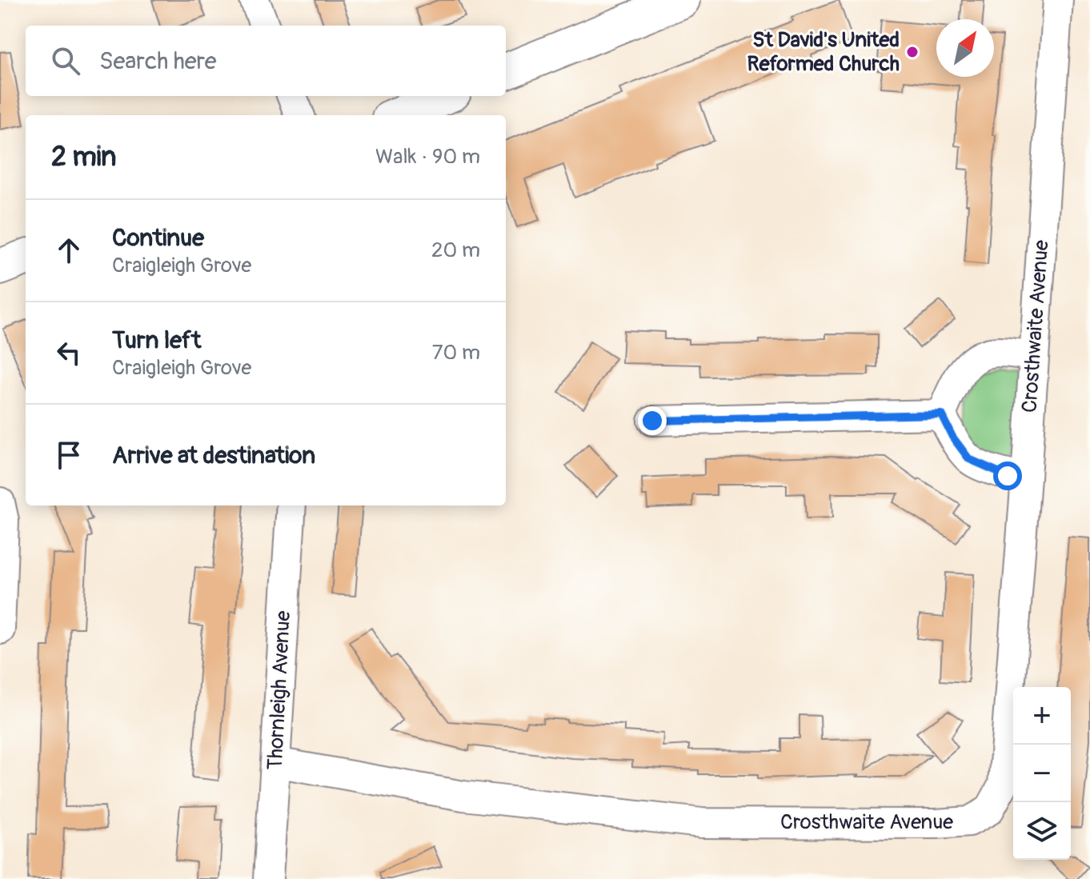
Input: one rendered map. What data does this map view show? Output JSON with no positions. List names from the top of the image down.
{
  "streets": {
    "street": ["Crosthwaite Avenue", "Thornleigh Avenue"]
  },
  "crossings": [
    ["Crosthwaite Avenue", "Thornleigh Avenue"]
  ],
  "places": ["St David's United Reformed Church"],
  "north": "top right",
  "page": {
    "search": "Search here",
    "heading": ["2 min", "Walk · 90 m"],
    "list": [
      ["Continue", "Craigleigh Grove", "20 m"],
      ["Turn left", "Craigleigh Grove", "70 m"],
      "Arrive at destination"
    ],
    "map_buttons": ["+", "−"]
  }
}
